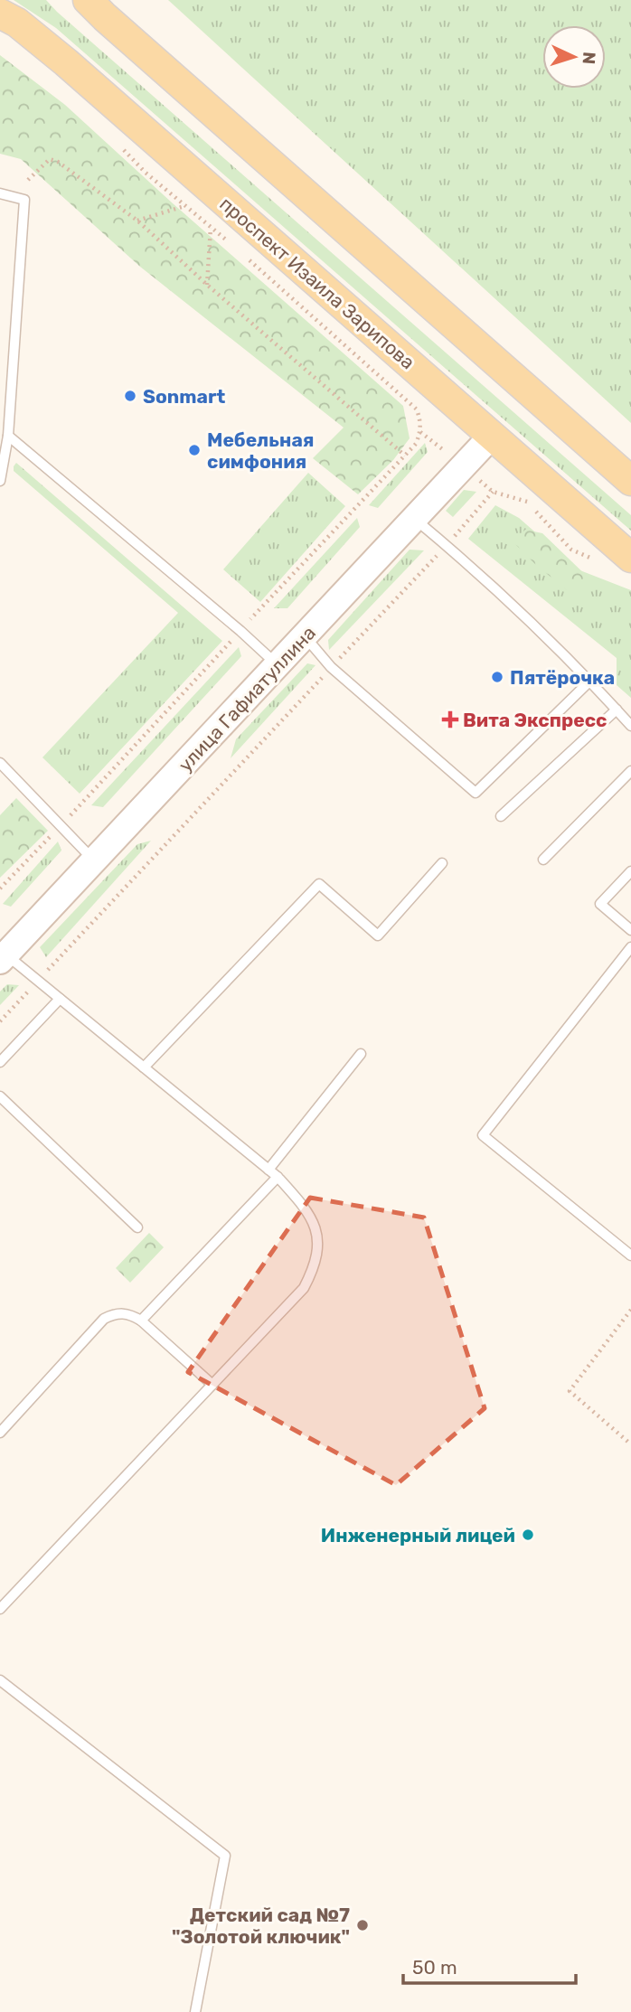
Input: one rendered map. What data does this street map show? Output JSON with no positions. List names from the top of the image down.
{
  "streets": {
    "main road": ["проспект Изаила Зарипова"],
    "street": ["улица Гафиатуллина"]
  },
  "crossings": [
    ["проспект Изаила Зарипова", "улица Гафиатуллина"]
  ],
  "places": {
    "other": [
      "Sonmart",
      "Мебельная симфония",
      "Пятёрочка",
      "Инженерный лицей",
      "Детский сад №7 \"Золотой ключик\""
    ],
    "health": ["Вита Экспресс"]
  },
  "scale_bar": "50 m",
  "north": "right"
}
